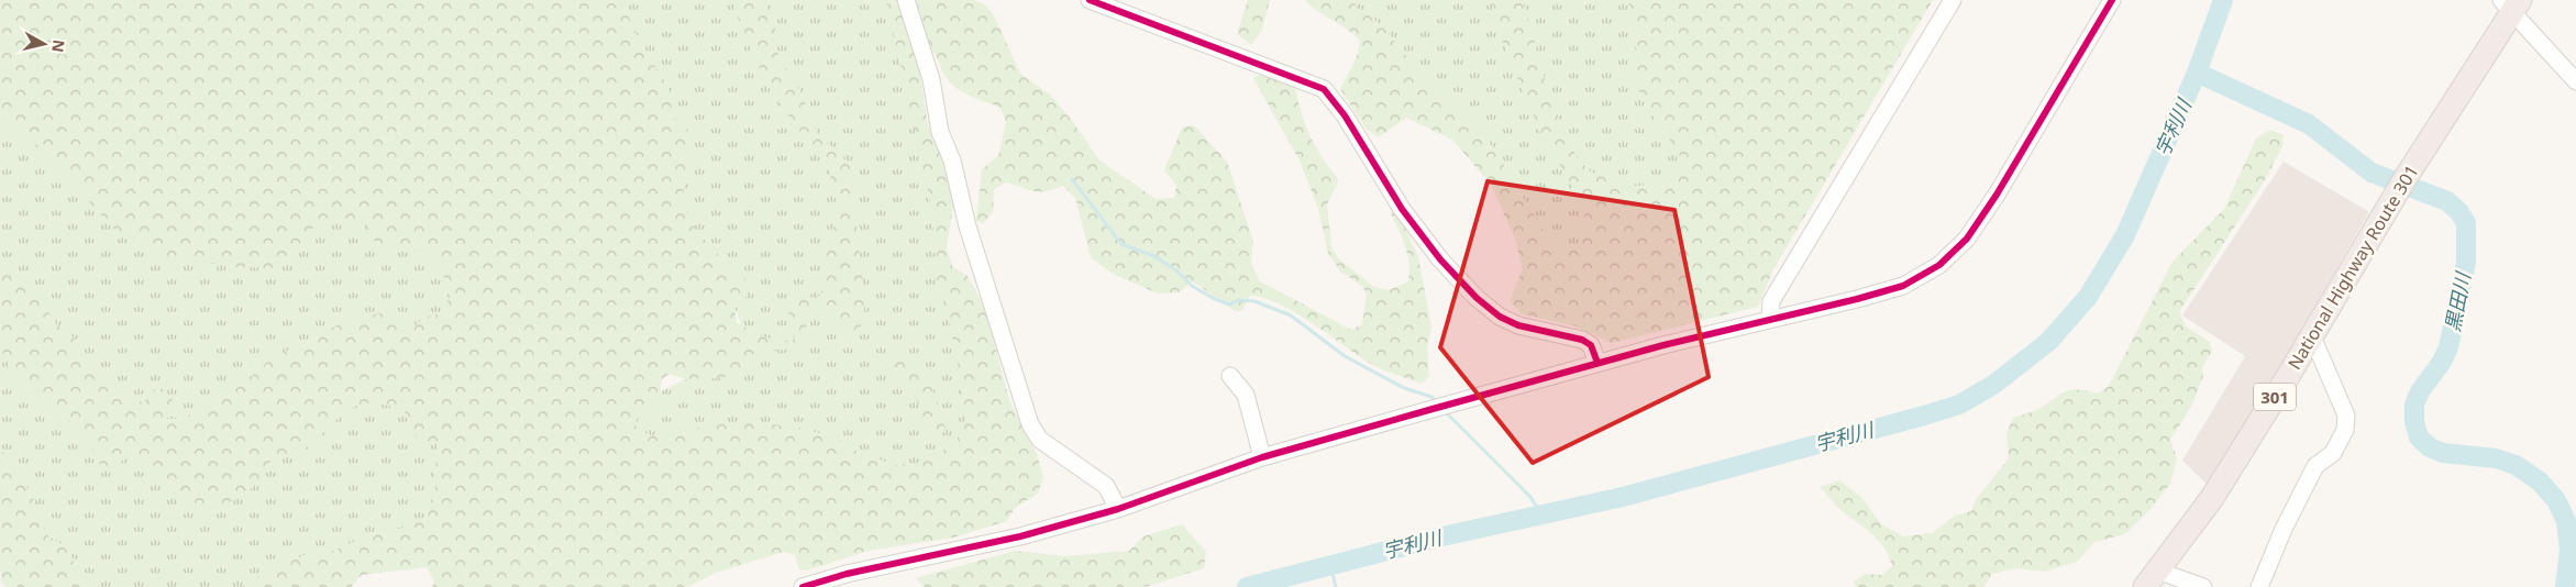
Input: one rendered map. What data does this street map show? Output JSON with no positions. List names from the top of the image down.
{
  "streets": {
    "highway": ["National Highway Route 301", "301"]
  },
  "water": ["宇利川", "黒田川"],
  "north": "right"
}
